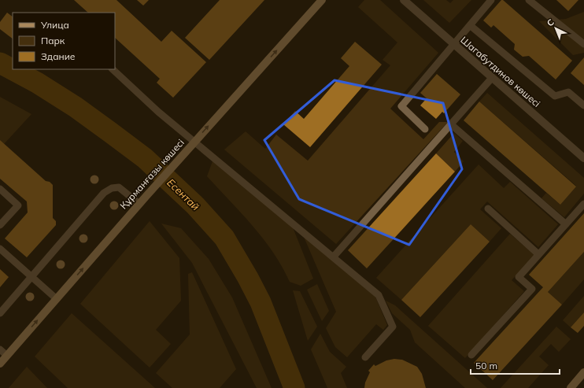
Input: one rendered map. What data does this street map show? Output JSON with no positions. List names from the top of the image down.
{
  "streets": {
    "street": ["Шагабутдинов көшесі", "Құрманғазы көшесі"]
  },
  "one_way": ["Құрманғазы көшесі"],
  "water": ["Есентай"],
  "legend": ["Улица", "Парк", "Здание"],
  "scale_bar": "50 m",
  "north": "top left"
}
